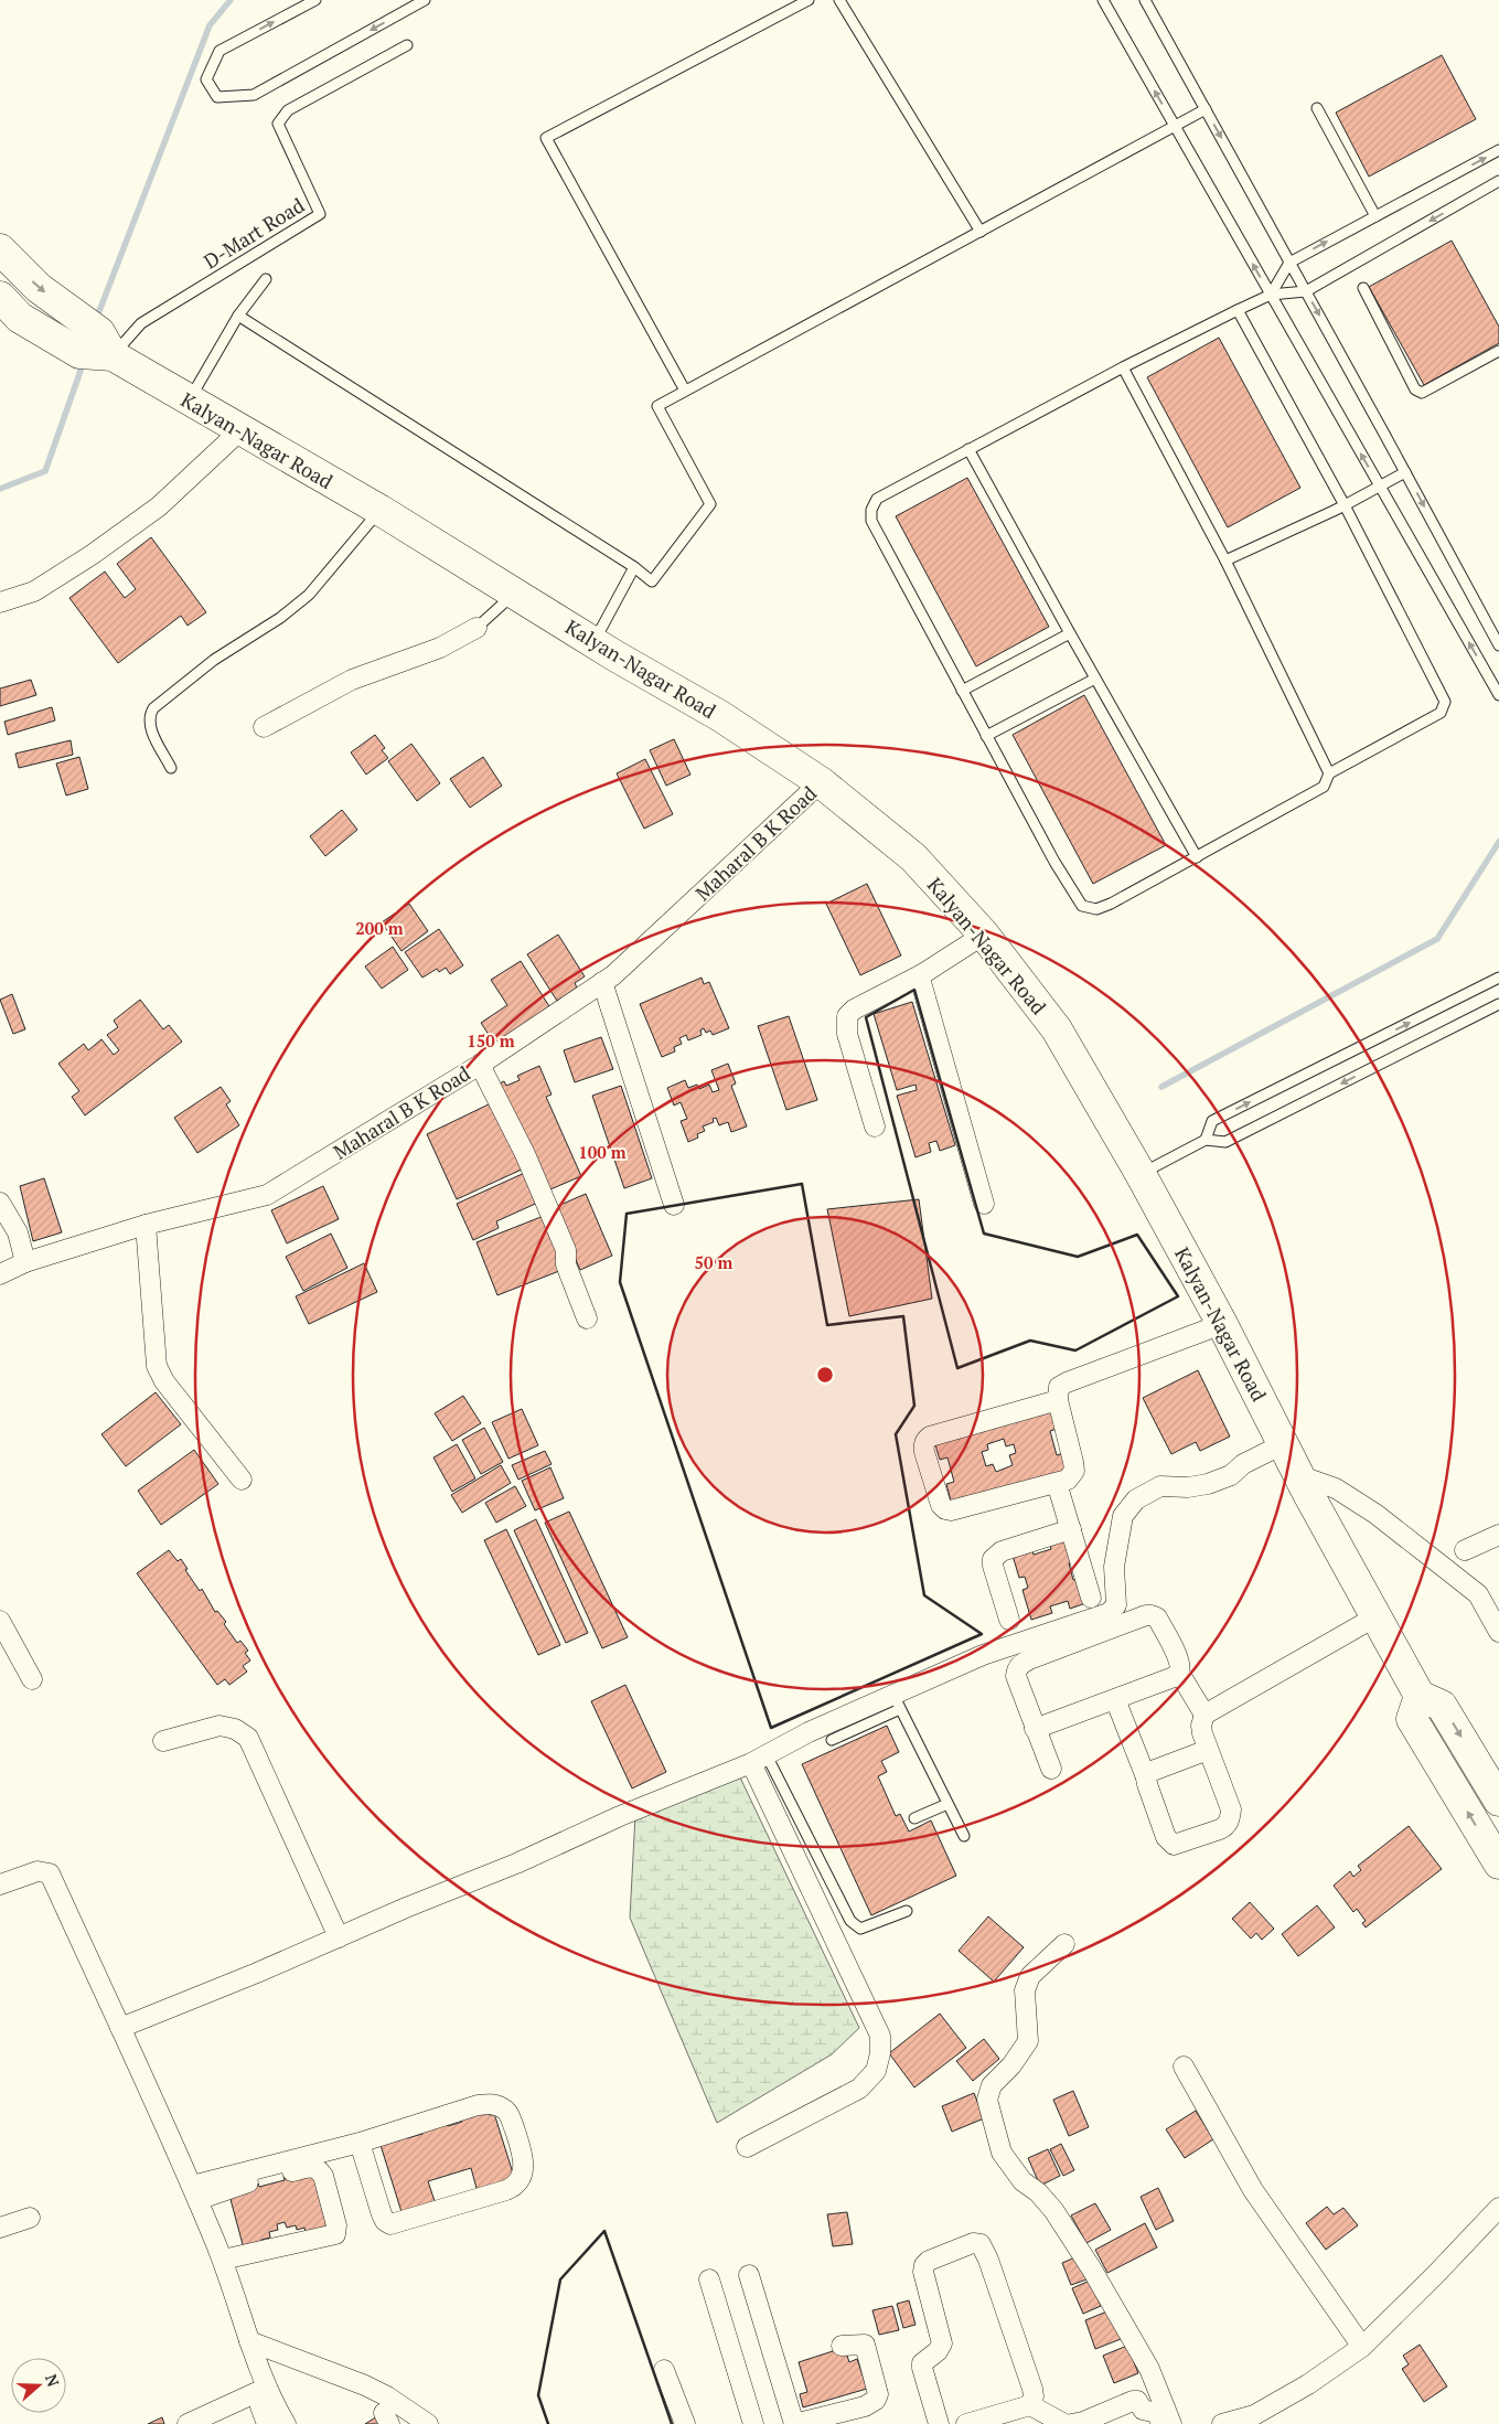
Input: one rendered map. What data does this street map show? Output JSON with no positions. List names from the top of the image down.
{
  "streets": {
    "highway": ["Kalyan-Nagar Road"],
    "street": ["Maharal B K Road"],
    "lane": ["D-Mart Road"]
  },
  "crossings": [
    ["D-Mart Road", "Kalyan-Nagar Road"],
    ["Kalyan-Nagar Road", "Maharal B K Road"]
  ],
  "north": "right",
  "rings": [
    "200 m",
    "150 m",
    "100 m",
    "50 m"
  ]
}
